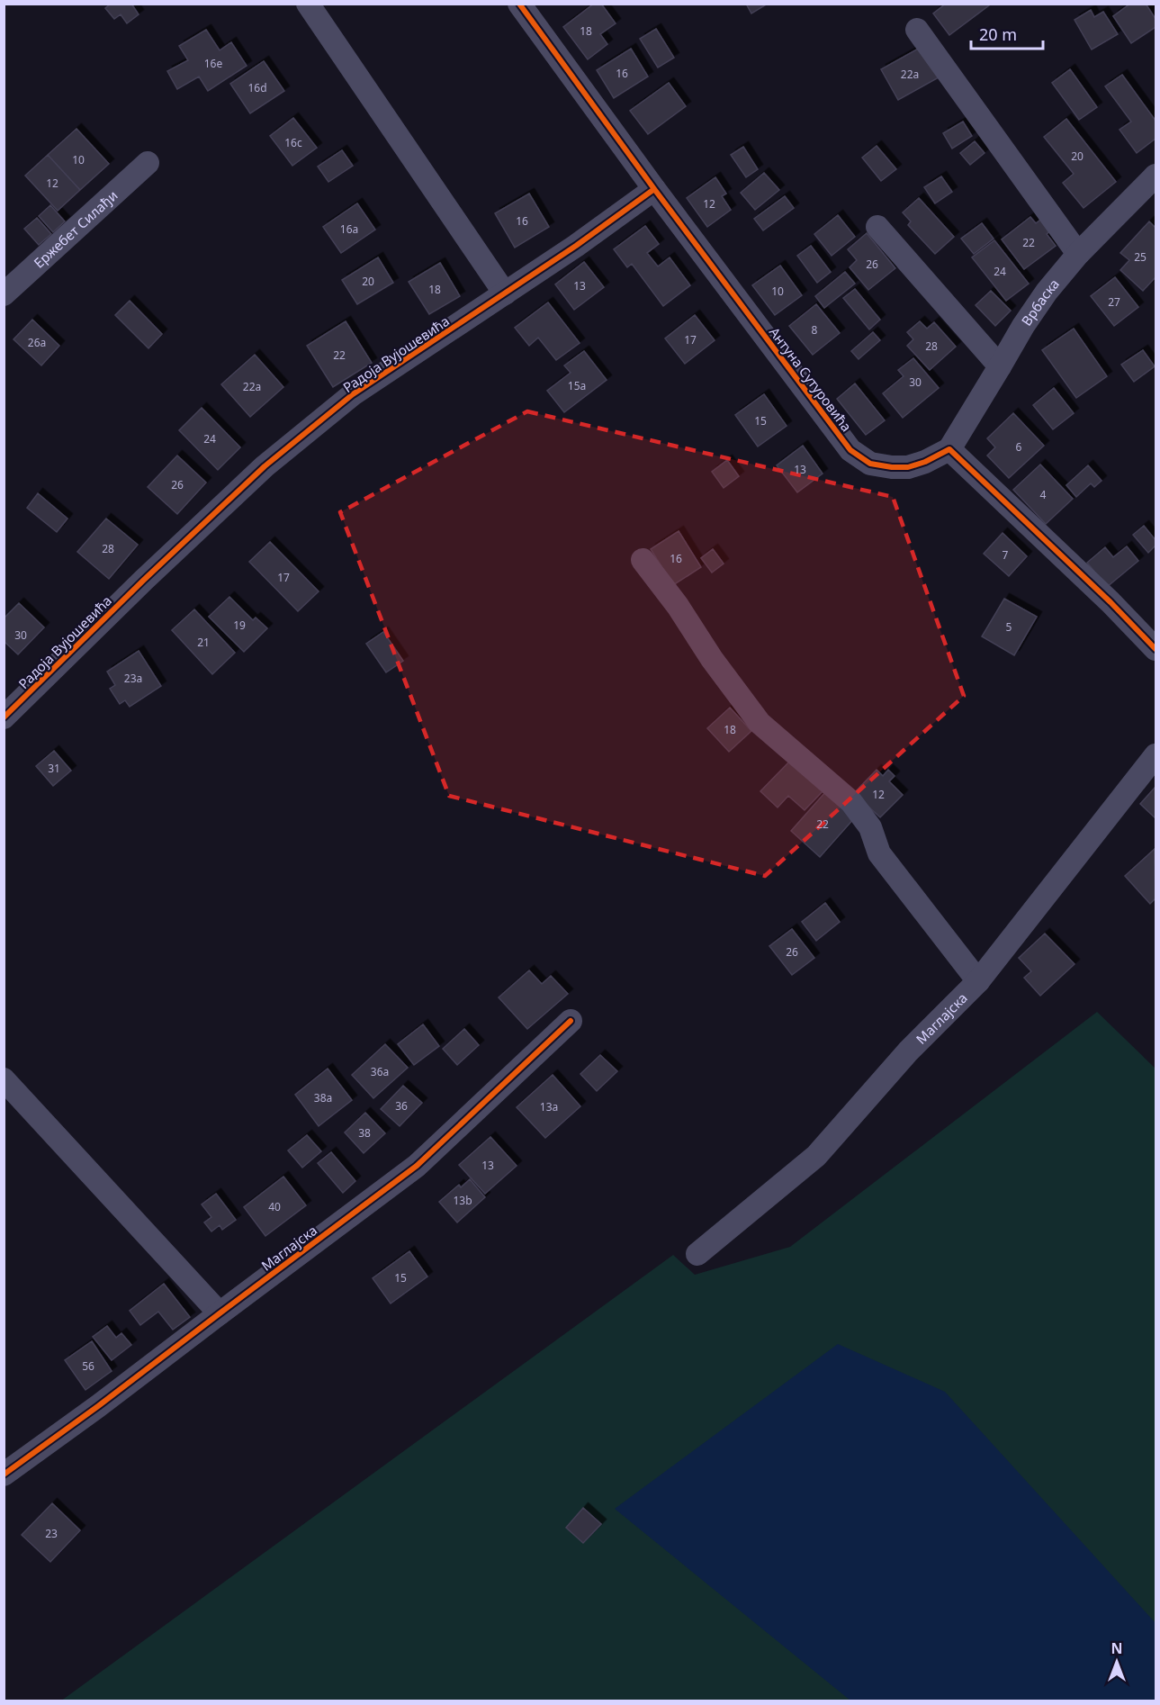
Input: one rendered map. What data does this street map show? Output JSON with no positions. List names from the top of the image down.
{
  "streets": {
    "street": [
      "Ержебет Силађи",
      "Врбаска",
      "Радоја Вујошевића",
      "Антуна Сутуровића",
      "Маглајска"
    ]
  },
  "crossings": [
    ["Врбаска", "Антуна Сутуровића"],
    ["Радоја Вујошевића", "Антуна Сутуровића"]
  ],
  "house_numbers": [
    "18",
    "16e",
    "16",
    "22a",
    "16d",
    "16c",
    "20",
    "10",
    "12",
    "12",
    "16",
    "16a",
    "22",
    "25",
    "26",
    "24",
    "20",
    "13",
    "18",
    "10",
    "27",
    "8",
    "17",
    "26a",
    "28",
    "22",
    "30",
    "15a",
    "22a",
    "15",
    "24",
    "6",
    "13",
    "26",
    "4",
    "28",
    "7",
    "16",
    "17",
    "19",
    "5",
    "30",
    "21",
    "23a",
    "18",
    "31",
    "12",
    "22",
    "26",
    "36a",
    "38a",
    "36",
    "13a",
    "38",
    "13",
    "13b",
    "40",
    "15",
    "56",
    "23"
  ],
  "scale_bar": "20 m",
  "north": "top"
}
